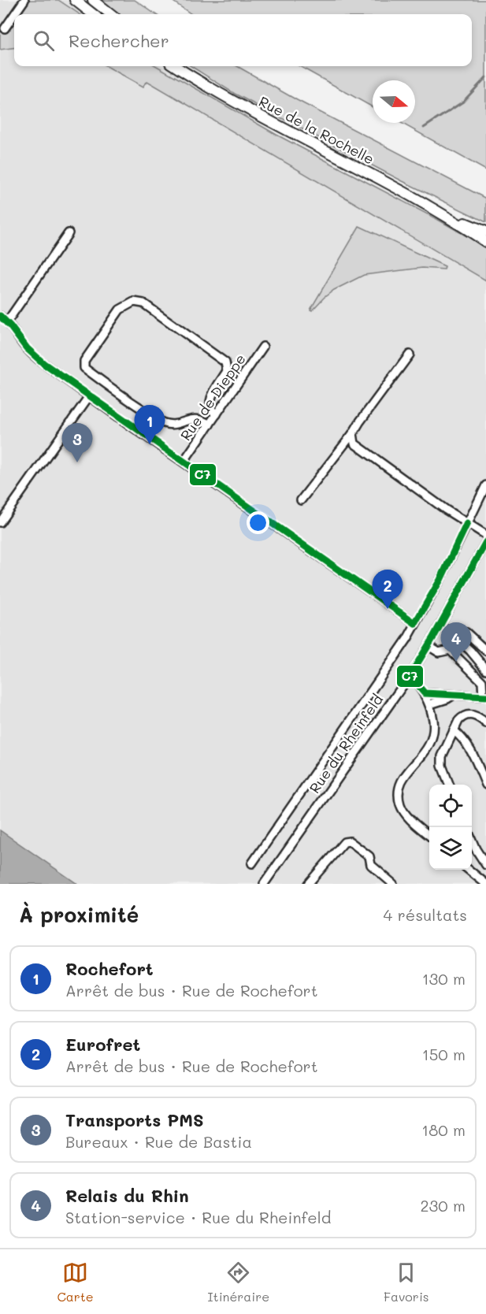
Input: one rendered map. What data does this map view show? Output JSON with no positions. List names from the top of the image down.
{
  "streets": {
    "main road": ["Rue de la Rochelle"],
    "street": ["Rue de Dieppe", "Rue du Rheinfeld"]
  },
  "lines": ["transit line C7"],
  "north": "right",
  "page": {
    "search": "Rechercher",
    "pins": [
      "1",
      "3",
      "2",
      "4"
    ],
    "heading": ["À proximité", "4 résultats"],
    "list": [
      {
        "mark": "1",
        "name": "Rochefort",
        "note": "Arrêt de bus · Rue de Rochefort",
        "value": "130 m"
      },
      {
        "mark": "2",
        "name": "Eurofret",
        "note": "Arrêt de bus · Rue de Rochefort",
        "value": "150 m"
      },
      {
        "mark": "3",
        "name": "Transports PMS",
        "note": "Bureaux · Rue de Bastia",
        "value": "180 m"
      },
      {
        "mark": "4",
        "name": "Relais du Rhin",
        "note": "Station-service · Rue du Rheinfeld",
        "value": "230 m"
      }
    ],
    "nav": ["Carte", "Itinéraire", "Favoris"]
  }
}
